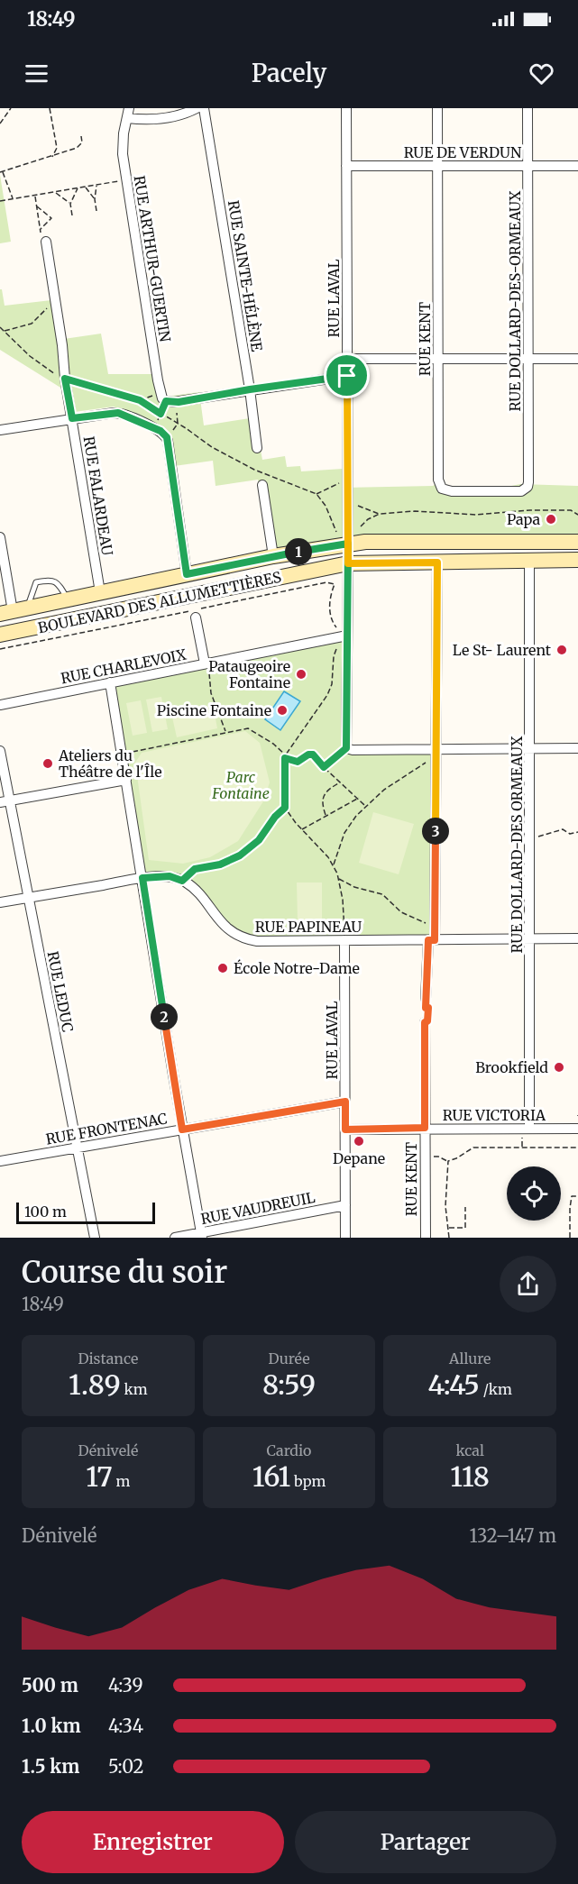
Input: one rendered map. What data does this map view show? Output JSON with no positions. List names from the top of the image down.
{
  "streets": {
    "main road": ["BOULEVARD DES ALLUMETTIÈRES"],
    "street": [
      "RUE DE VERDUN",
      "RUE ARTHUR-GUERTIN",
      "RUE SAINTE-HÉLÈNE",
      "RUE LAVAL",
      "RUE DOLLARD-DES-ORMEAUX",
      "RUE KENT",
      "RUE FALARDEAU",
      "RUE CHARLEVOIX",
      "RUE DOLLARD-DES ORMEAUX",
      "RUE PAPINEAU",
      "RUE LEDUC",
      "RUE VICTORIA",
      "RUE FRONTENAC",
      "RUE VAUDREUIL"
    ]
  },
  "crossings": [
    ["RUE DE VERDUN", "RUE LAVAL"],
    ["RUE DE VERDUN", "RUE DOLLARD-DES-ORMEAUX"],
    ["RUE DE VERDUN", "RUE KENT"],
    ["RUE LAVAL", "BOULEVARD DES ALLUMETTIÈRES"],
    ["RUE LAVAL", "RUE CHARLEVOIX"],
    ["RUE LAVAL", "RUE PAPINEAU"],
    ["RUE LAVAL", "RUE VICTORIA"],
    ["RUE LAVAL", "RUE FRONTENAC"],
    ["RUE LAVAL", "RUE VAUDREUIL"],
    ["RUE DOLLARD-DES-ORMEAUX", "RUE KENT"],
    ["RUE KENT", "RUE VICTORIA"],
    ["RUE FALARDEAU", "BOULEVARD DES ALLUMETTIÈRES"],
    ["BOULEVARD DES ALLUMETTIÈRES", "RUE DOLLARD-DES ORMEAUX"],
    ["RUE DOLLARD-DES ORMEAUX", "RUE PAPINEAU"],
    ["RUE DOLLARD-DES ORMEAUX", "RUE VICTORIA"],
    ["RUE LEDUC", "RUE FRONTENAC"]
  ],
  "parks": ["Parc Fontaine"],
  "places": [
    "Papa",
    "Le St- Laurent",
    "Pataugeoire Fontaine",
    "Piscine Fontaine",
    "Ateliers du Théâtre de l'Île",
    "École Notre-Dame",
    "Brookfield",
    "Depane"
  ],
  "scale_bar": "100 m",
  "page": {
    "status": "18:49",
    "header": "Pacely",
    "pins": ["1", "3", "2"],
    "scale": "100 m",
    "heading": ["Course du soir", "18:49"],
    "stats": [
      ["Distance", "1.89 km"],
      ["Durée", "8:59"],
      ["Allure", "4:45 /km"],
      ["Dénivelé", "17 m"],
      ["Cardio", "161 bpm"],
      ["kcal", "118"]
    ],
    "chart": ["Dénivelé", "132–147 m"],
    "list": [
      {
        "name": "500 m",
        "note": "4:39"
      },
      {
        "name": "1.0 km",
        "note": "4:34"
      },
      {
        "name": "1.5 km",
        "note": "5:02"
      }
    ],
    "buttons": ["Enregistrer", "Partager"]
  }
}
